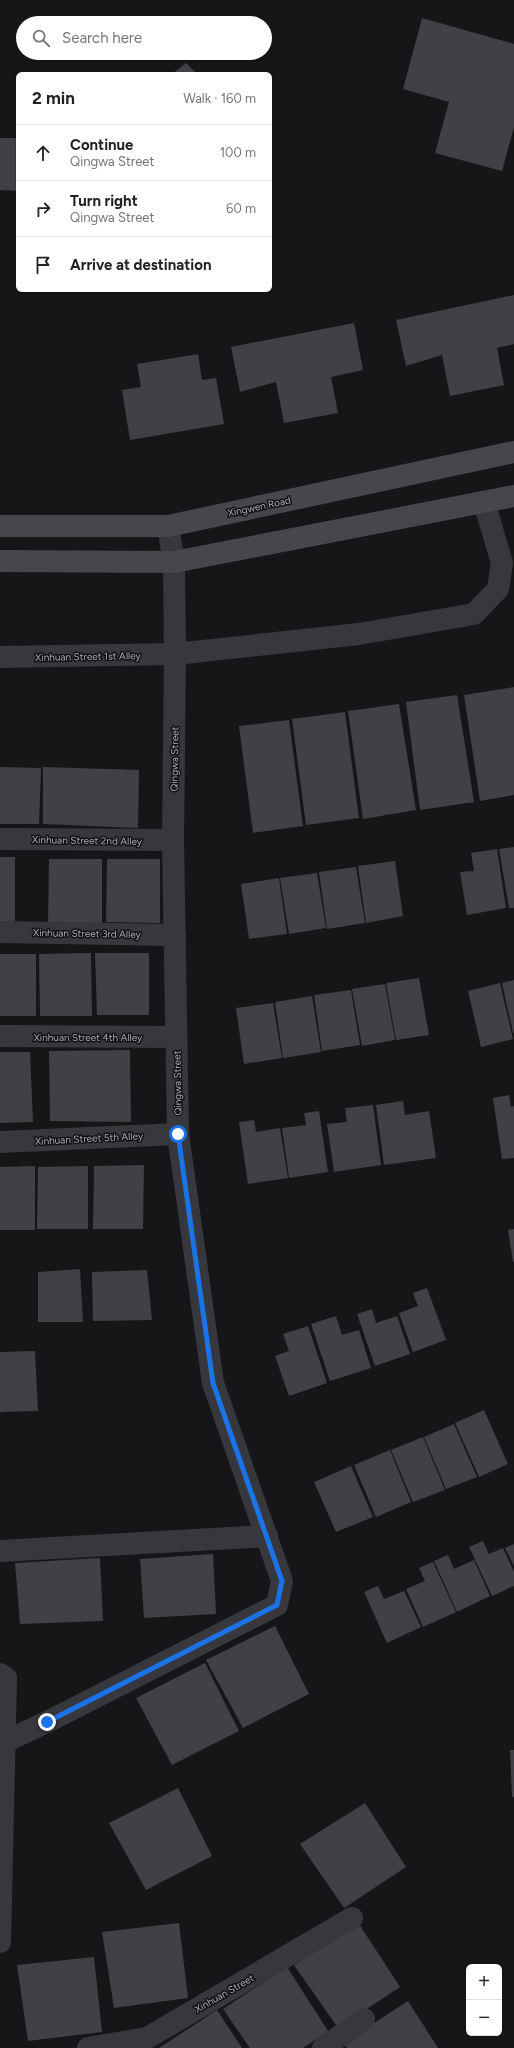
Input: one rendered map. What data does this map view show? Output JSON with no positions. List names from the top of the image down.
{
  "streets": {
    "main road": ["Xingwen Road"],
    "street": [
      "Xinhuan Street 1st Alley",
      "Qingwa Street",
      "Xinhuan Street 2nd Alley",
      "Xinhuan Street 3rd Alley",
      "Xinhuan Street 4th Alley",
      "Xinhuan Street 5th Alley",
      "Xinhuan Street"
    ]
  },
  "crossings": [
    ["Xingwen Road", "Qingwa Street"],
    ["Xinhuan Street 1st Alley", "Qingwa Street"],
    ["Qingwa Street", "Xinhuan Street 2nd Alley"],
    ["Qingwa Street", "Xinhuan Street 3rd Alley"],
    ["Qingwa Street", "Xinhuan Street 4th Alley"],
    ["Qingwa Street", "Xinhuan Street 5th Alley"]
  ],
  "page": {
    "search": "Search here",
    "heading": ["2 min", "Walk · 160 m"],
    "list": [
      ["Continue", "Qingwa Street", "100 m"],
      ["Turn right", "Qingwa Street", "60 m"],
      "Arrive at destination"
    ],
    "map_buttons": ["+", "−"]
  }
}
